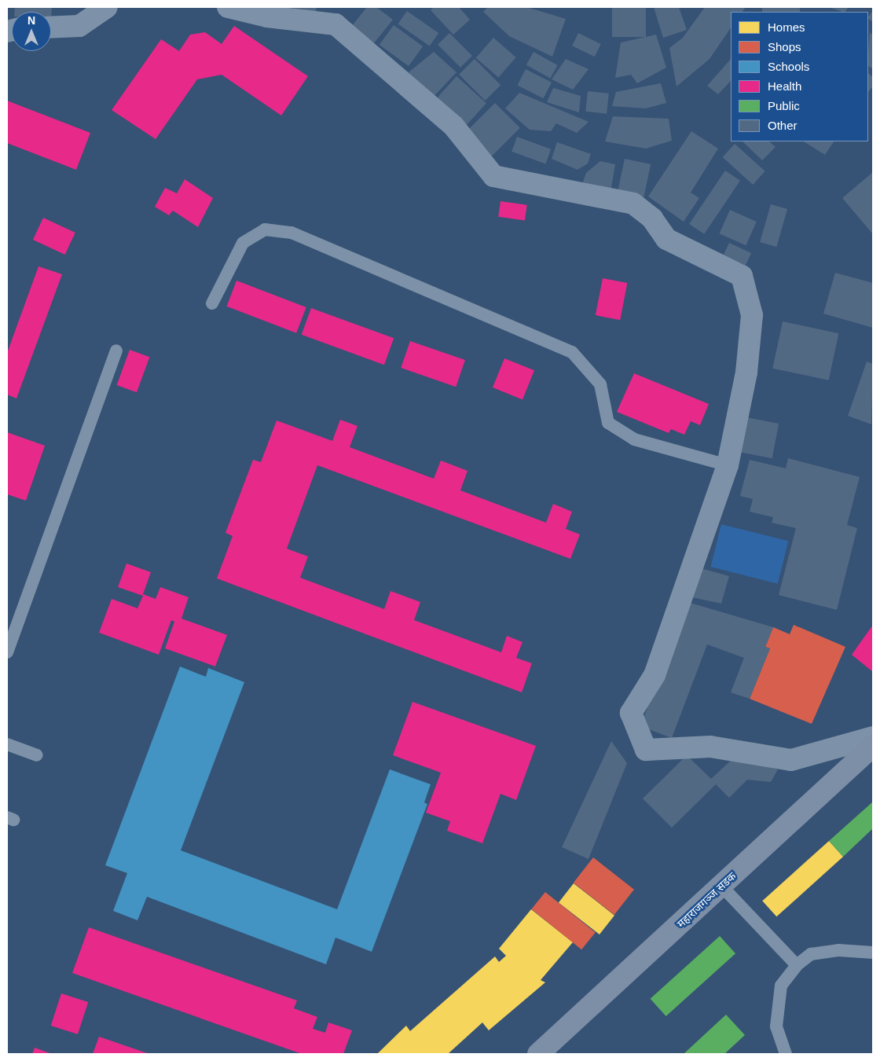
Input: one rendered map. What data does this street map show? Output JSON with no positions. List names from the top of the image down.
{
  "streets": {
    "main road": ["महाराजगञ्ज सडक"]
  },
  "legend": [
    "Homes",
    "Shops",
    "Schools",
    "Health",
    "Public",
    "Other"
  ],
  "north": "top"
}
